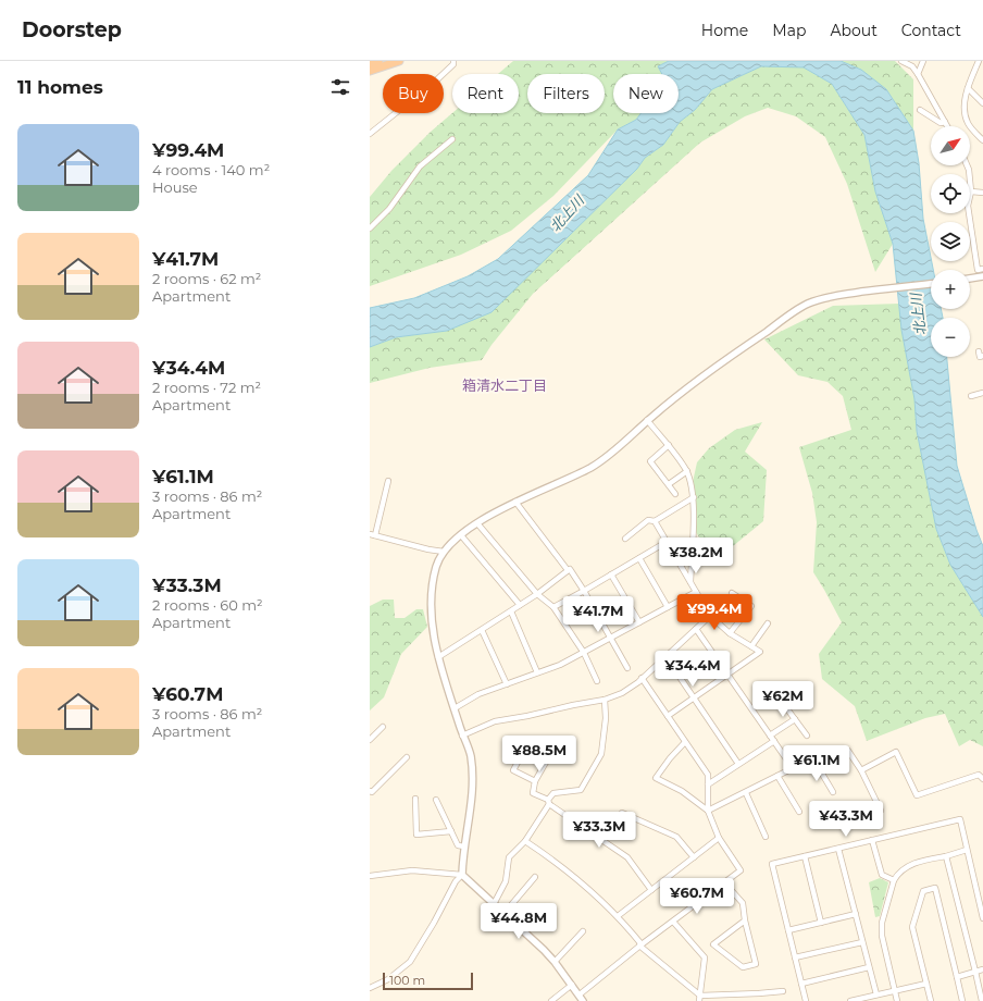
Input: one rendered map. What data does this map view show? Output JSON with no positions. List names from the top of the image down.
{
  "districts": ["箱清水二丁目"],
  "water": ["北上川"],
  "scale_bar": "100 m",
  "north": "top right",
  "page": {
    "header": "Doorstep",
    "nav": [
      "Home",
      "Map",
      "About",
      "Contact"
    ],
    "heading": "11 homes",
    "chip": [
      "Buy",
      "Rent",
      "Filters",
      "New"
    ],
    "list": [
      {
        "name": "¥99.4M",
        "note": "4 rooms · 140 m² · House"
      },
      {
        "name": "¥41.7M",
        "note": "2 rooms · 62 m² · Apartment"
      },
      {
        "name": "¥34.4M",
        "note": "2 rooms · 72 m² · Apartment"
      },
      {
        "name": "¥61.1M",
        "note": "3 rooms · 86 m² · Apartment"
      },
      {
        "name": "¥33.3M",
        "note": "2 rooms · 60 m² · Apartment"
      },
      {
        "name": "¥60.7M",
        "note": "3 rooms · 86 m² · Apartment"
      }
    ],
    "map_buttons": ["+", "−"],
    "price": [
      "¥38.2M",
      "¥99.4M",
      "¥41.7M",
      "¥34.4M",
      "¥62M",
      "¥88.5M",
      "¥61.1M",
      "¥43.3M",
      "¥33.3M",
      "¥60.7M",
      "¥44.8M"
    ],
    "scale": "100 m"
  }
}
